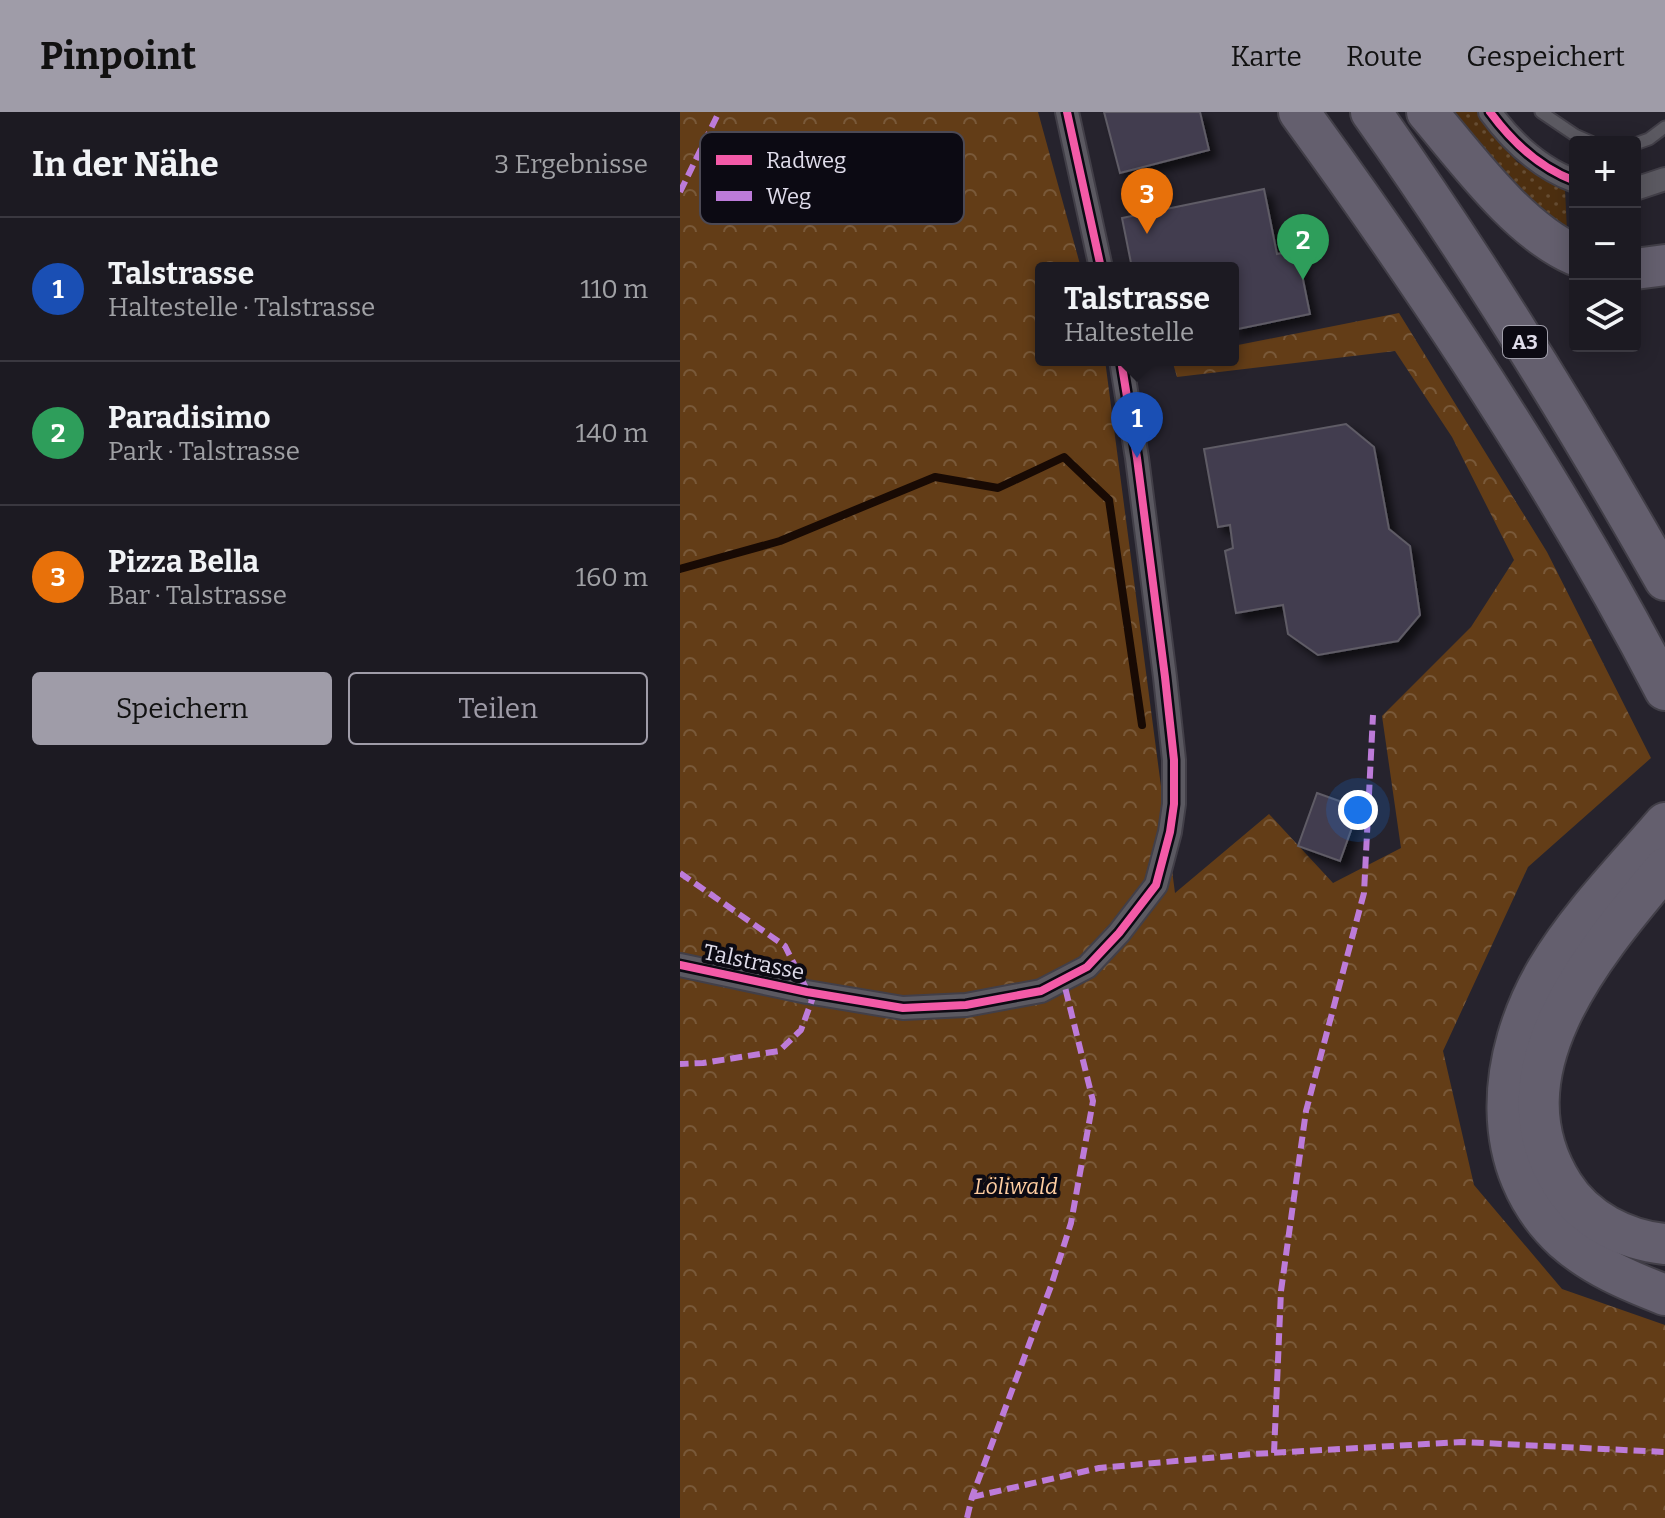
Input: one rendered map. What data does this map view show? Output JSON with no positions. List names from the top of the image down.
{
  "streets": {
    "highway": ["A3"],
    "street": ["Talstrasse"]
  },
  "parks": ["Löliwald"],
  "legend": ["Radweg", "Weg"],
  "page": {
    "header": "Pinpoint",
    "nav": ["Karte", "Route", "Gespeichert"],
    "heading": ["In der Nähe", "3 Ergebnisse"],
    "map_buttons": ["+", "−"],
    "pins": ["3", "2", "1"],
    "list": [
      {
        "mark": "1",
        "name": "Talstrasse",
        "note": "Haltestelle · Talstrasse",
        "value": "110 m"
      },
      {
        "mark": "2",
        "name": "Paradisimo",
        "note": "Park · Talstrasse",
        "value": "140 m"
      },
      {
        "mark": "3",
        "name": "Pizza Bella",
        "note": "Bar · Talstrasse",
        "value": "160 m"
      }
    ],
    "popup": ["Talstrasse", "Haltestelle"],
    "buttons": ["Speichern", "Teilen"]
  }
}
